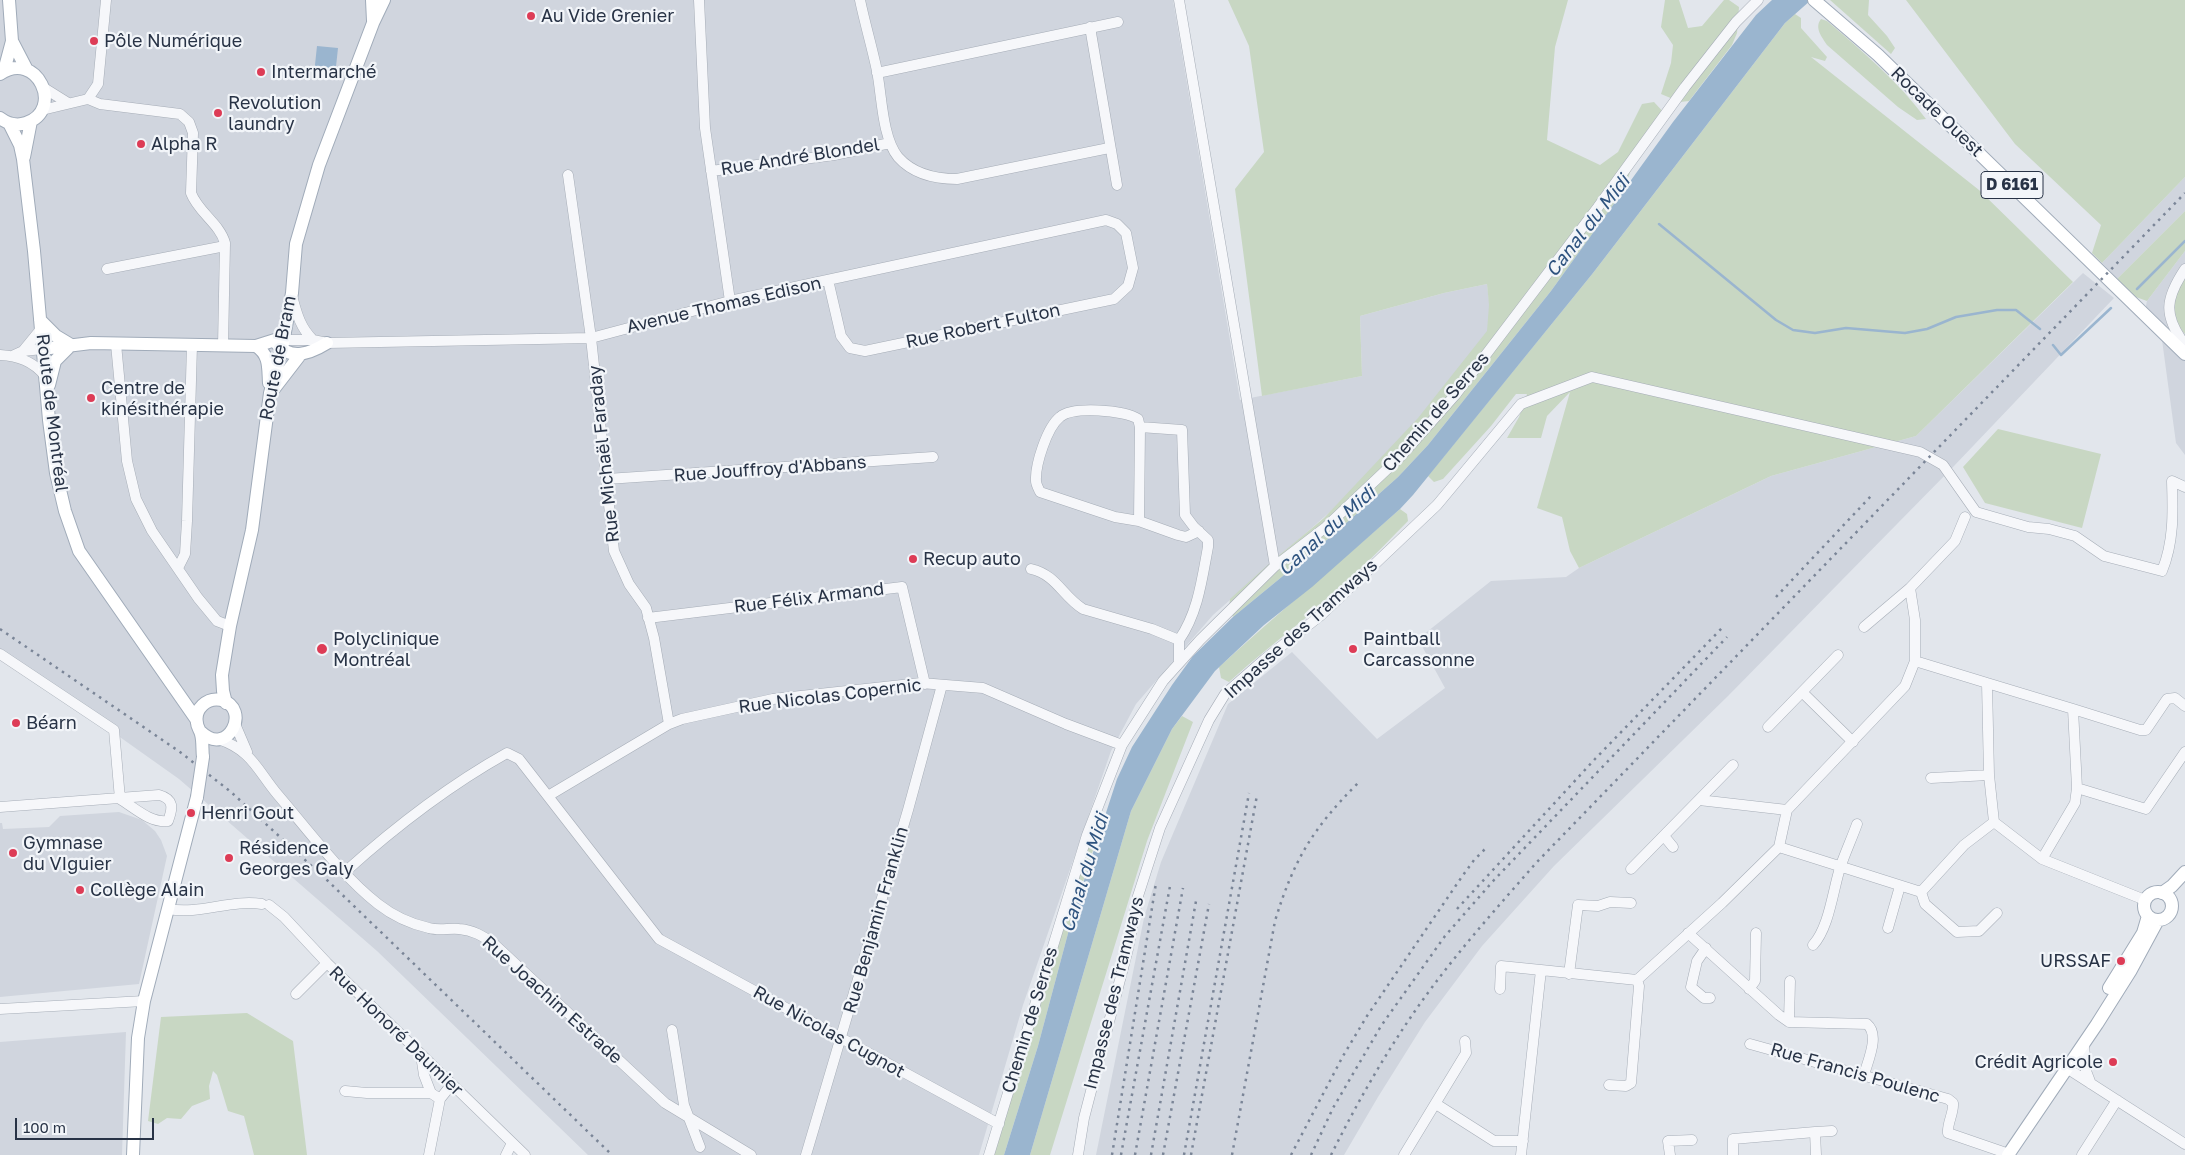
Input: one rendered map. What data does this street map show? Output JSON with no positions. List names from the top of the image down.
{
  "streets": {
    "main road": [
      "Rocade Ouest",
      "D 6161",
      "Route de Bram",
      "Route de Montréal"
    ],
    "street": [
      "Rue André Blondel",
      "Avenue Thomas Edison",
      "Rue Robert Fulton",
      "Chemin de Serres",
      "Rue Michaël Faraday",
      "Rue Jouffroy d'Abbans",
      "Rue Félix Armand",
      "Impasse des Tramways",
      "Rue Nicolas Copernic",
      "Rue Benjamin Franklin",
      "Rue Joachim Estrade",
      "Rue Honoré Daumier",
      "Rue Nicolas Cugnot",
      "Rue Francis Poulenc"
    ]
  },
  "crossings": [
    ["Avenue Thomas Edison", "Rue Robert Fulton"],
    ["Avenue Thomas Edison", "Route de Bram"],
    ["Avenue Thomas Edison", "Rue Michaël Faraday"],
    ["Route de Bram", "Route de Montréal"],
    ["Route de Bram", "Rue Joachim Estrade"],
    ["Chemin de Serres", "Rue Nicolas Copernic"],
    ["Chemin de Serres", "Rue Nicolas Cugnot"],
    ["Route de Montréal", "Rue Joachim Estrade"],
    ["Rue Michaël Faraday", "Rue Jouffroy d'Abbans"],
    ["Rue Michaël Faraday", "Rue Félix Armand"],
    ["Rue Michaël Faraday", "Rue Nicolas Copernic"],
    ["Rue Félix Armand", "Rue Nicolas Copernic"],
    ["Rue Nicolas Copernic", "Rue Benjamin Franklin"],
    ["Rue Nicolas Copernic", "Rue Nicolas Cugnot"],
    ["Rue Benjamin Franklin", "Rue Nicolas Cugnot"]
  ],
  "water": ["Canal du Midi"],
  "places": [
    "Au Vide Grenier",
    "Pôle Numérique",
    "Intermarché",
    "Revolution laundry",
    "Alpha R",
    "Centre de kinésithérapie",
    "Recup auto",
    "Polyclinique Montréal",
    "Paintball Carcassonne",
    "Béarn",
    "Henri Gout",
    "Gymnase du VIguier",
    "Résidence Georges Galy",
    "Collège Alain",
    "URSSAF",
    "Crédit Agricole"
  ],
  "scale_bar": "100 m"
}
